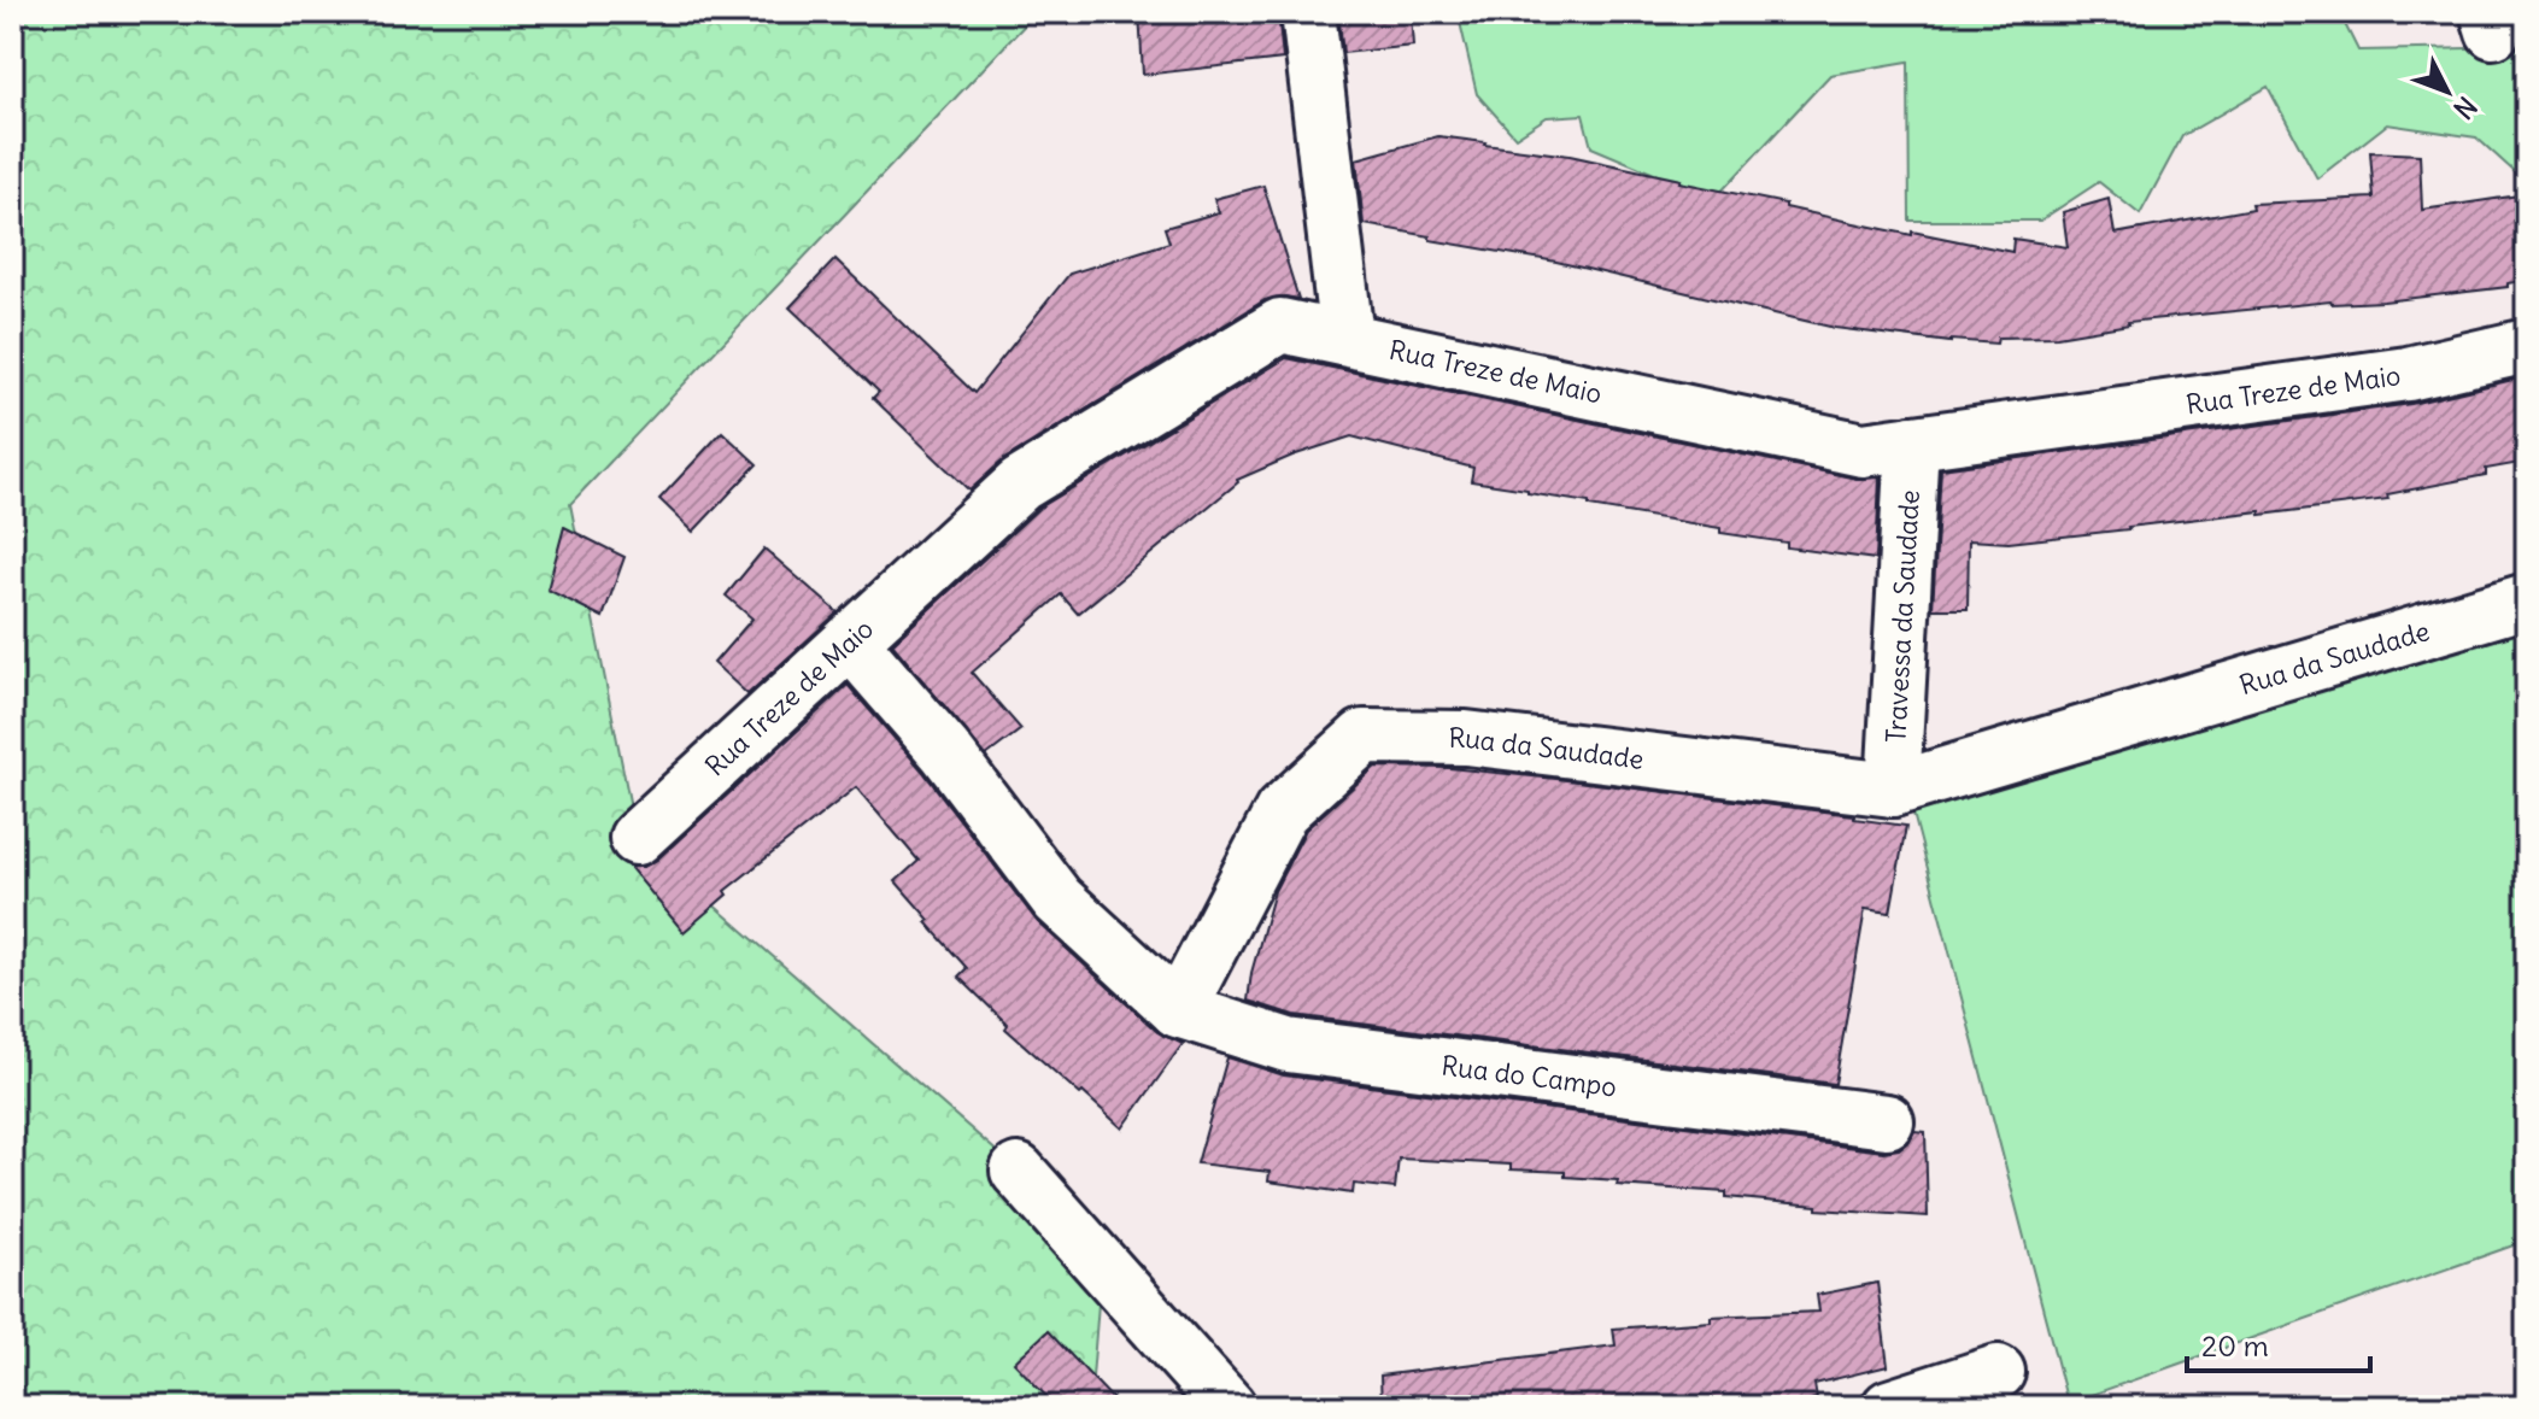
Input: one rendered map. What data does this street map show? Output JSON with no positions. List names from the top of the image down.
{
  "streets": {
    "street": [
      "Rua Treze de Maio",
      "Travessa da Saudade",
      "Rua da Saudade",
      "Rua do Campo"
    ]
  },
  "crossings": [
    ["Rua Treze de Maio", "Travessa da Saudade"],
    ["Travessa da Saudade", "Rua da Saudade"],
    ["Rua da Saudade", "Rua do Campo"]
  ],
  "scale_bar": "20 m",
  "north": "bottom right"
}
